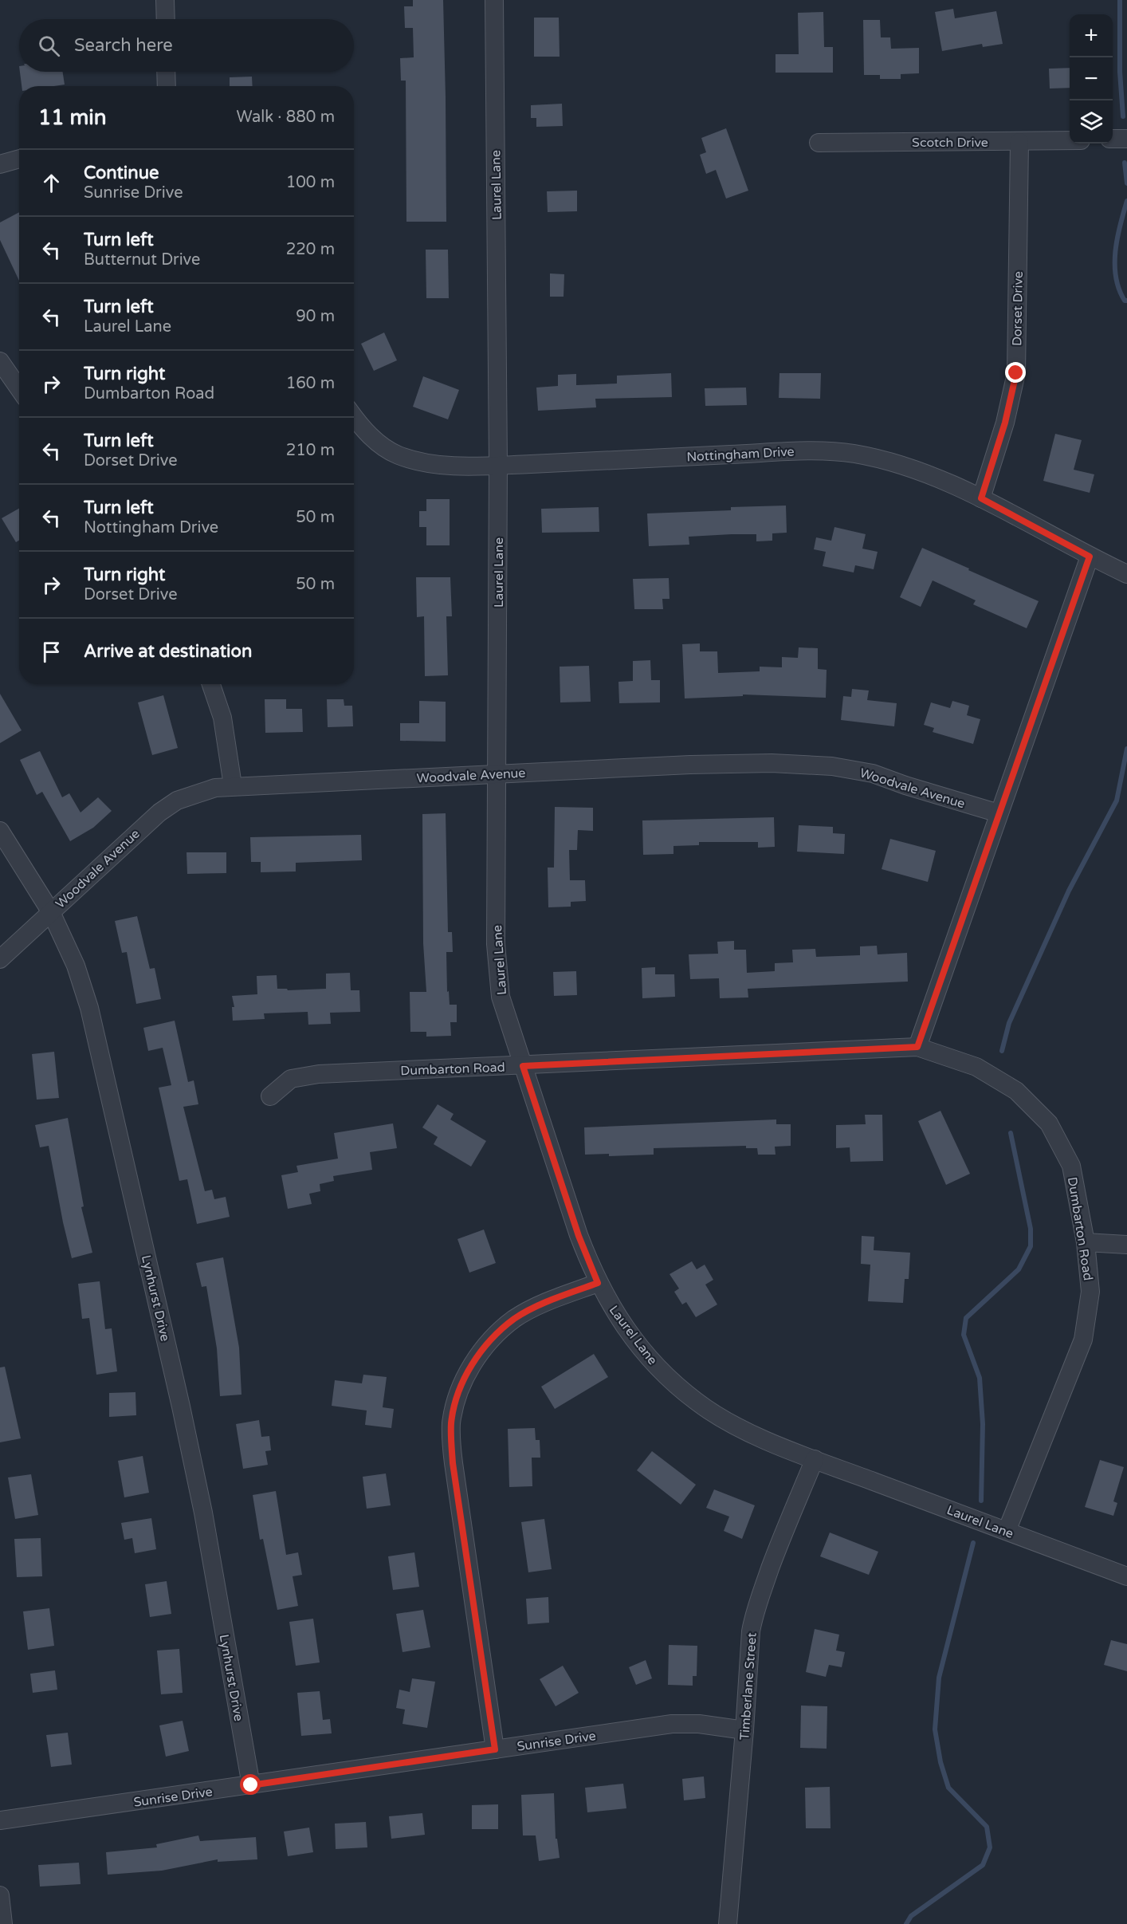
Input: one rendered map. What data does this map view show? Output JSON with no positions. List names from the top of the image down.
{
  "streets": {
    "street": [
      "Scotch Drive",
      "Laurel Lane",
      "Dorset Drive",
      "Nottingham Drive",
      "Woodvale Avenue",
      "Dumbarton Road",
      "Lynhurst Drive",
      "Timberlane Street",
      "Sunrise Drive"
    ]
  },
  "crossings": [
    ["Scotch Drive", "Dorset Drive"],
    ["Laurel Lane", "Nottingham Drive"],
    ["Laurel Lane", "Woodvale Avenue"],
    ["Laurel Lane", "Dumbarton Road"],
    ["Laurel Lane", "Timberlane Street"],
    ["Dorset Drive", "Nottingham Drive"],
    ["Woodvale Avenue", "Lynhurst Drive"],
    ["Lynhurst Drive", "Sunrise Drive"],
    ["Timberlane Street", "Sunrise Drive"]
  ],
  "page": {
    "map_buttons": ["+", "−"],
    "search": "Search here",
    "heading": ["11 min", "Walk · 880 m"],
    "list": [
      ["Continue", "Sunrise Drive", "100 m"],
      ["Turn left", "Butternut Drive", "220 m"],
      ["Turn left", "Laurel Lane", "90 m"],
      ["Turn right", "Dumbarton Road", "160 m"],
      ["Turn left", "Dorset Drive", "210 m"],
      ["Turn left", "Nottingham Drive", "50 m"],
      ["Turn right", "Dorset Drive", "50 m"],
      "Arrive at destination"
    ]
  }
}
